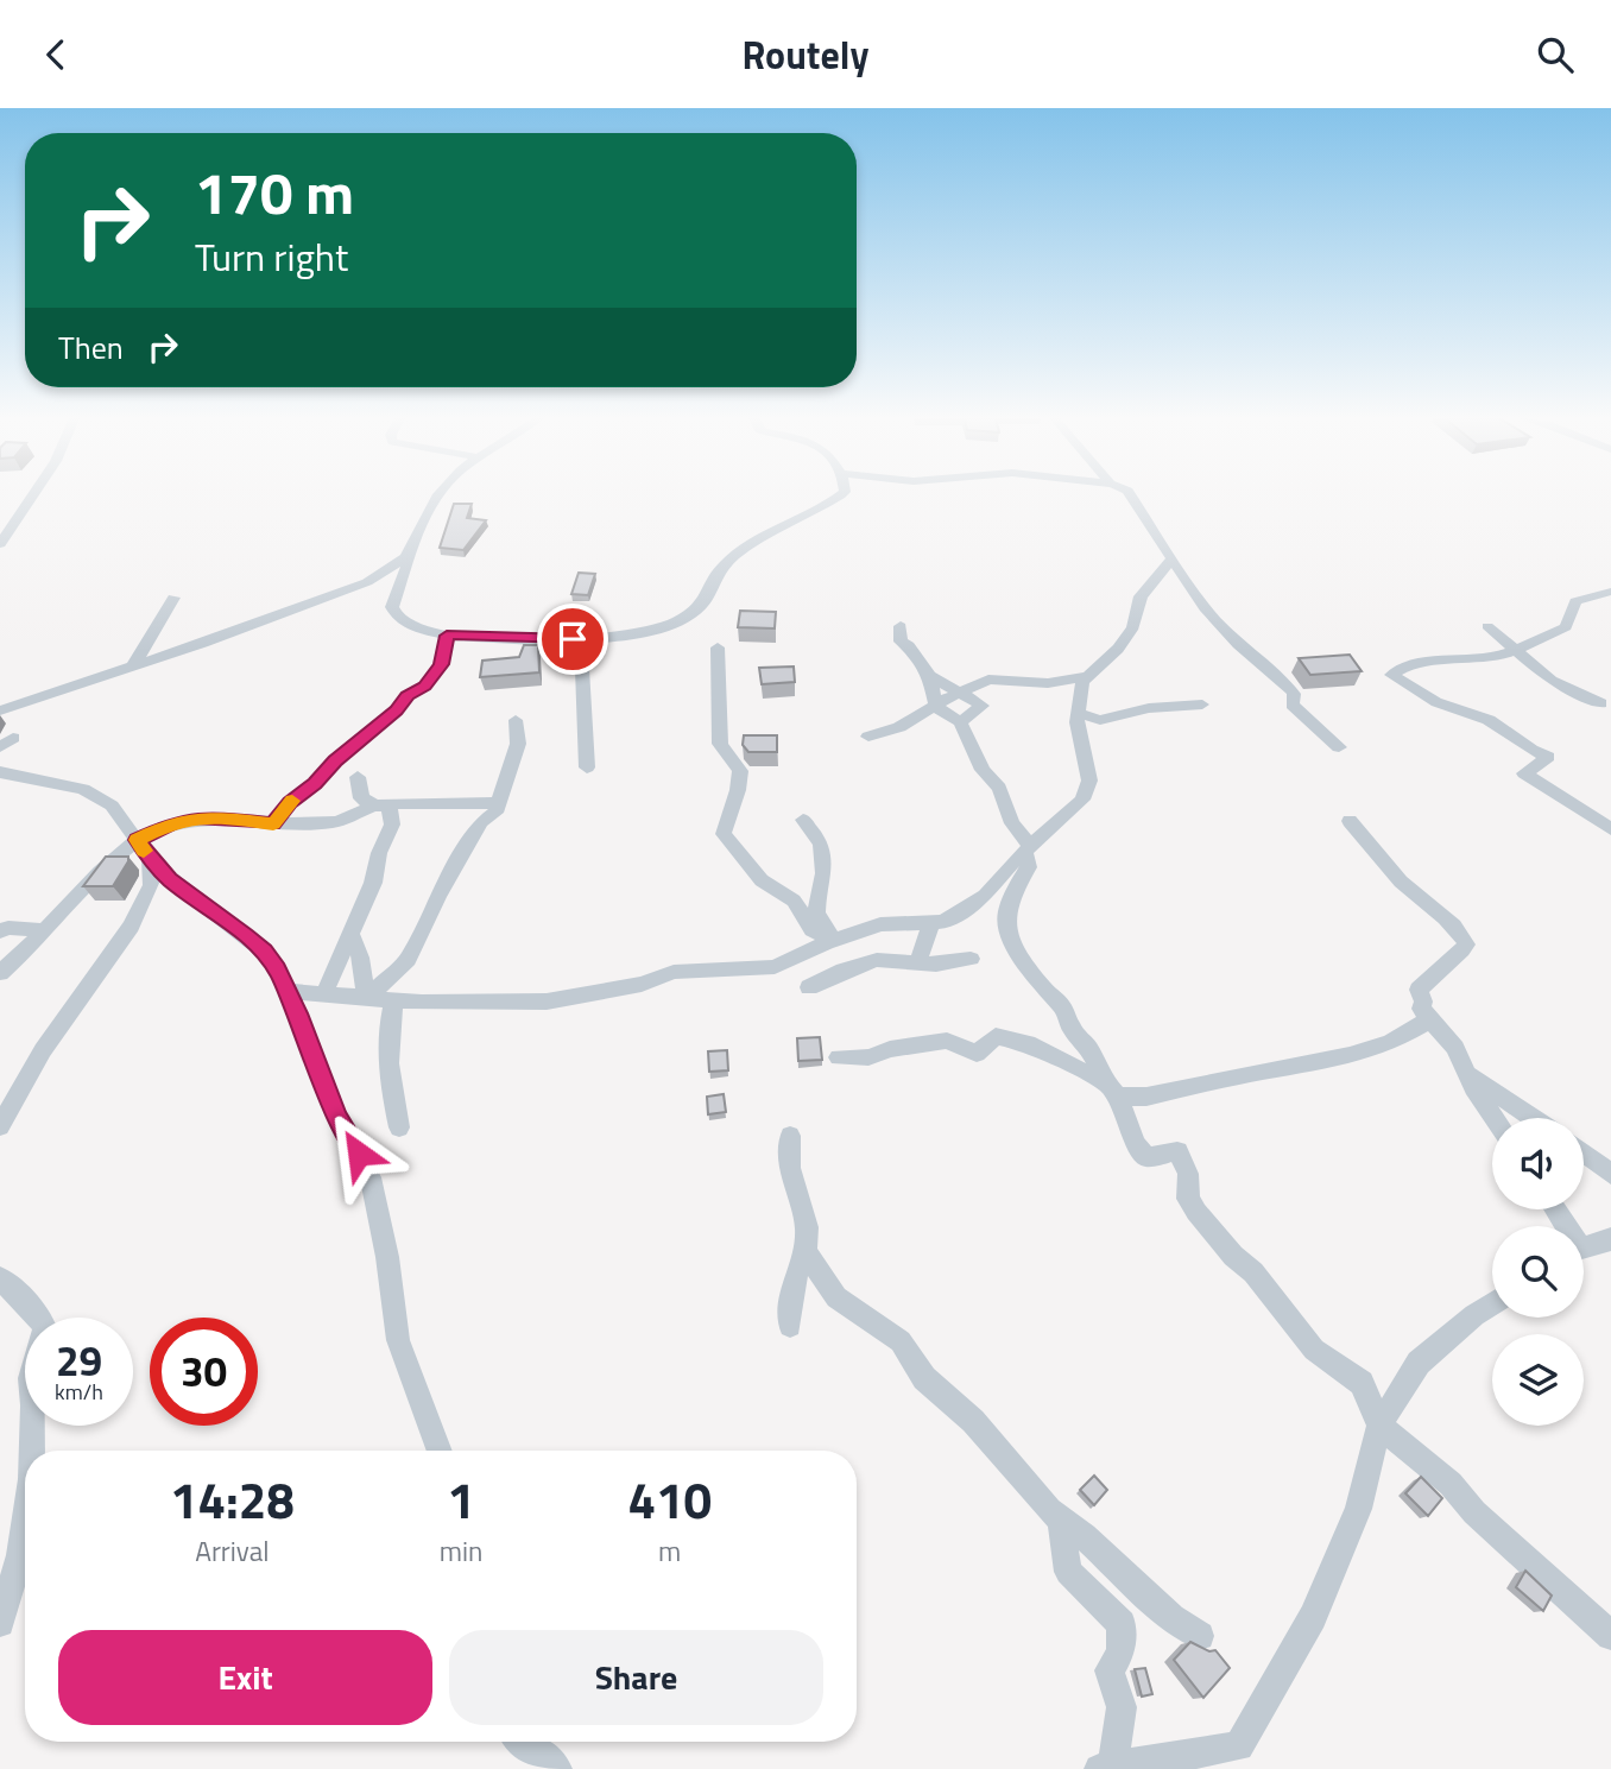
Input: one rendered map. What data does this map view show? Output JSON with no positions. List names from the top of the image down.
{
  "page": {
    "header": "Routely",
    "turn": ["170 m", "Turn right"],
    "then": "Then",
    "speed": "29 km/h",
    "limit": "30",
    "eta": [
      "14:28",
      "Arrival",
      "1",
      "min",
      "410",
      "m"
    ],
    "buttons": ["Exit", "Share"]
  }
}
